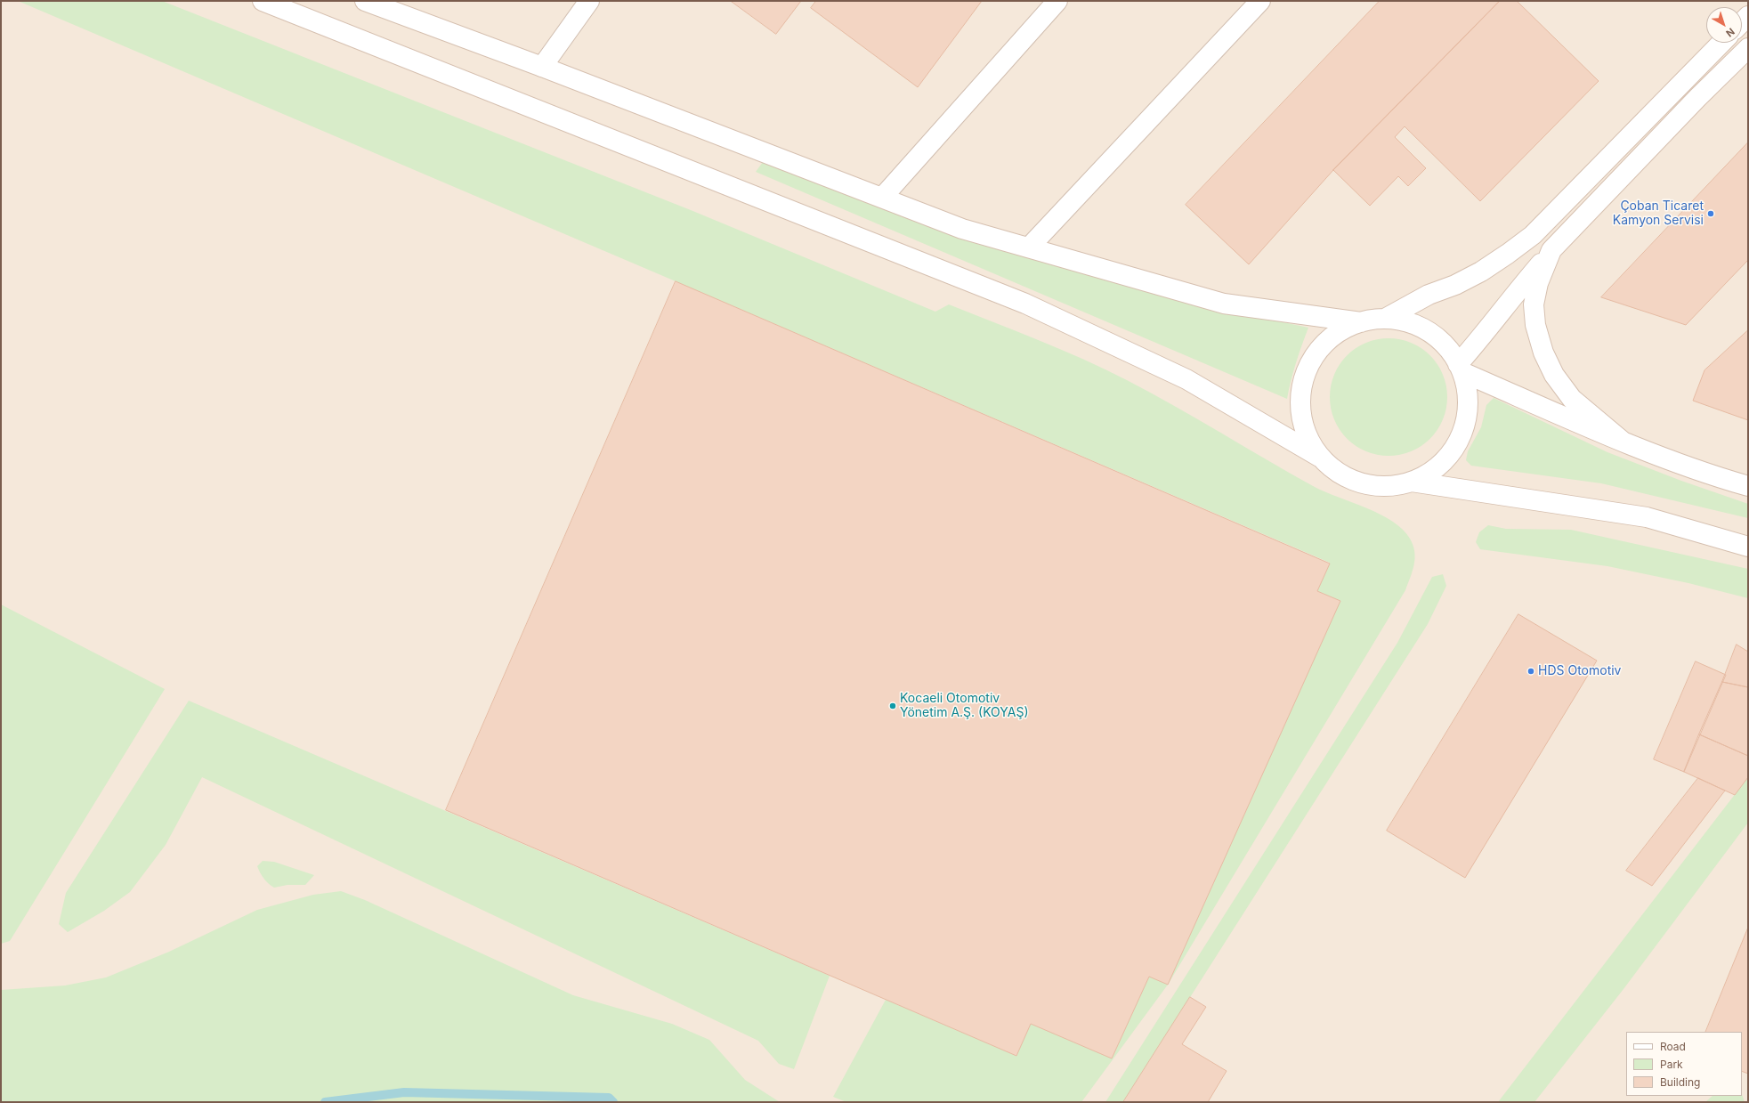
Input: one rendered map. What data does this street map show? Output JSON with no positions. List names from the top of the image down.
{
  "places": ["Çoban Ticaret Kamyon Servisi", "HDS Otomotiv", "Kocaeli Otomotiv Yönetim A.Ş. (KOYAŞ)"],
  "legend": ["Road", "Park", "Building"],
  "north": "bottom right"
}
